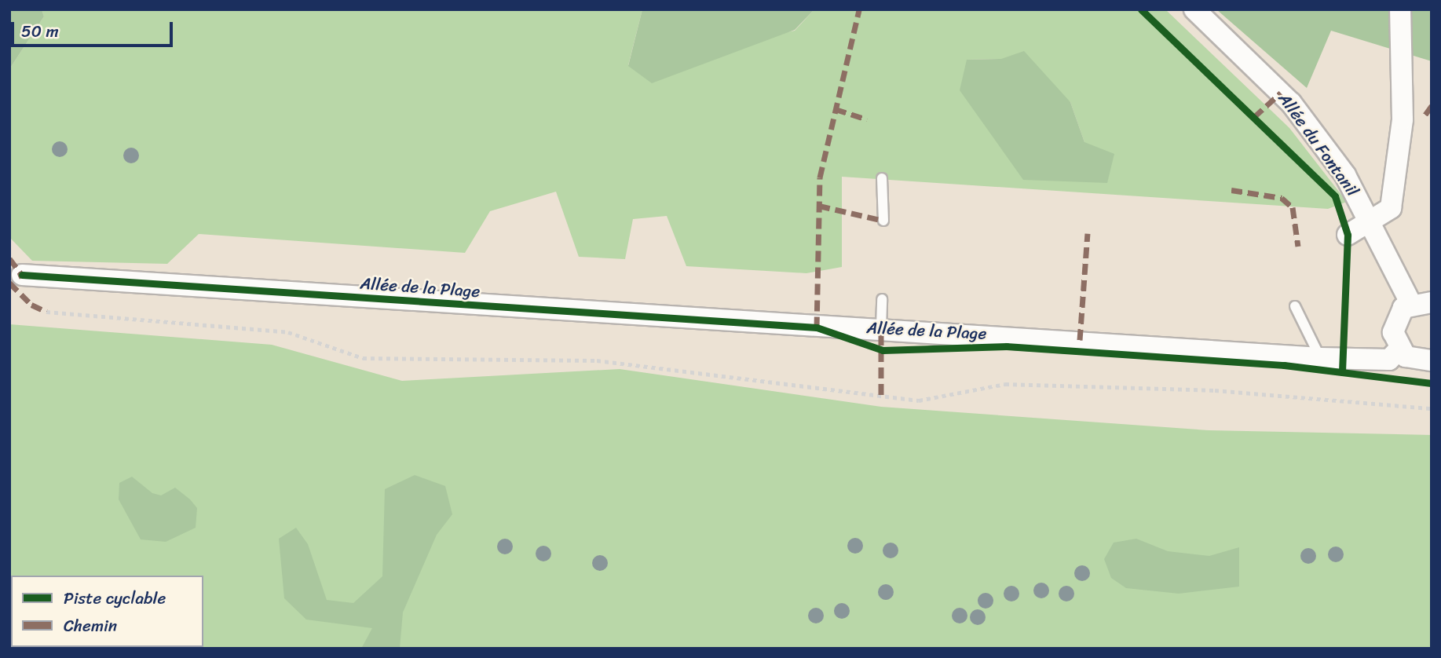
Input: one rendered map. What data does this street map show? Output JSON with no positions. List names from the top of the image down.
{
  "streets": {
    "street": ["Allée du Fontanil", "Allée de la Plage"]
  },
  "legend": ["Piste cyclable", "Chemin"],
  "scale_bar": "50 m"
}
